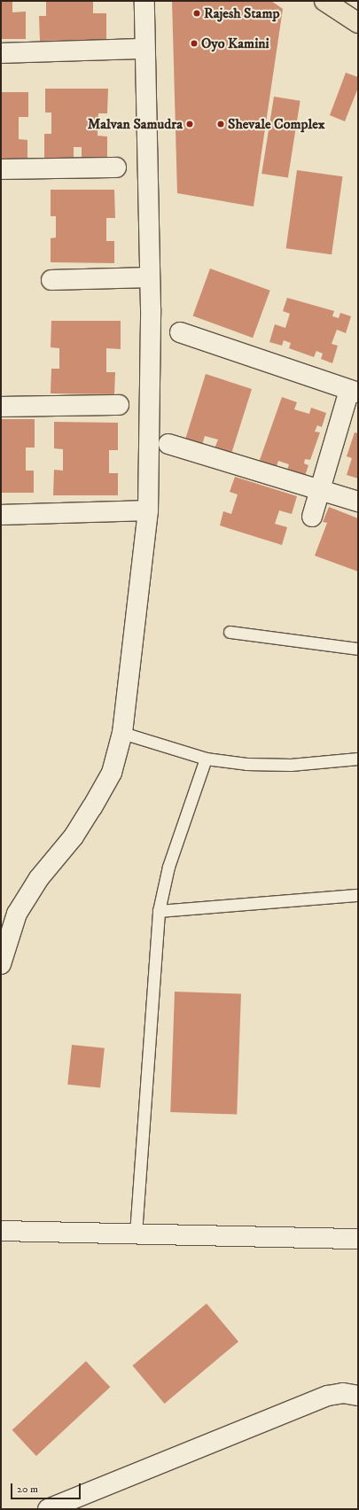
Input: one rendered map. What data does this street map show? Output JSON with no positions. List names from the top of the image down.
{
  "places": [
    "Rajesh Stamp",
    "Oyo Kamini",
    "Malvan Samudra",
    "Shevale Complex"
  ],
  "scale_bar": "20 m"
}
